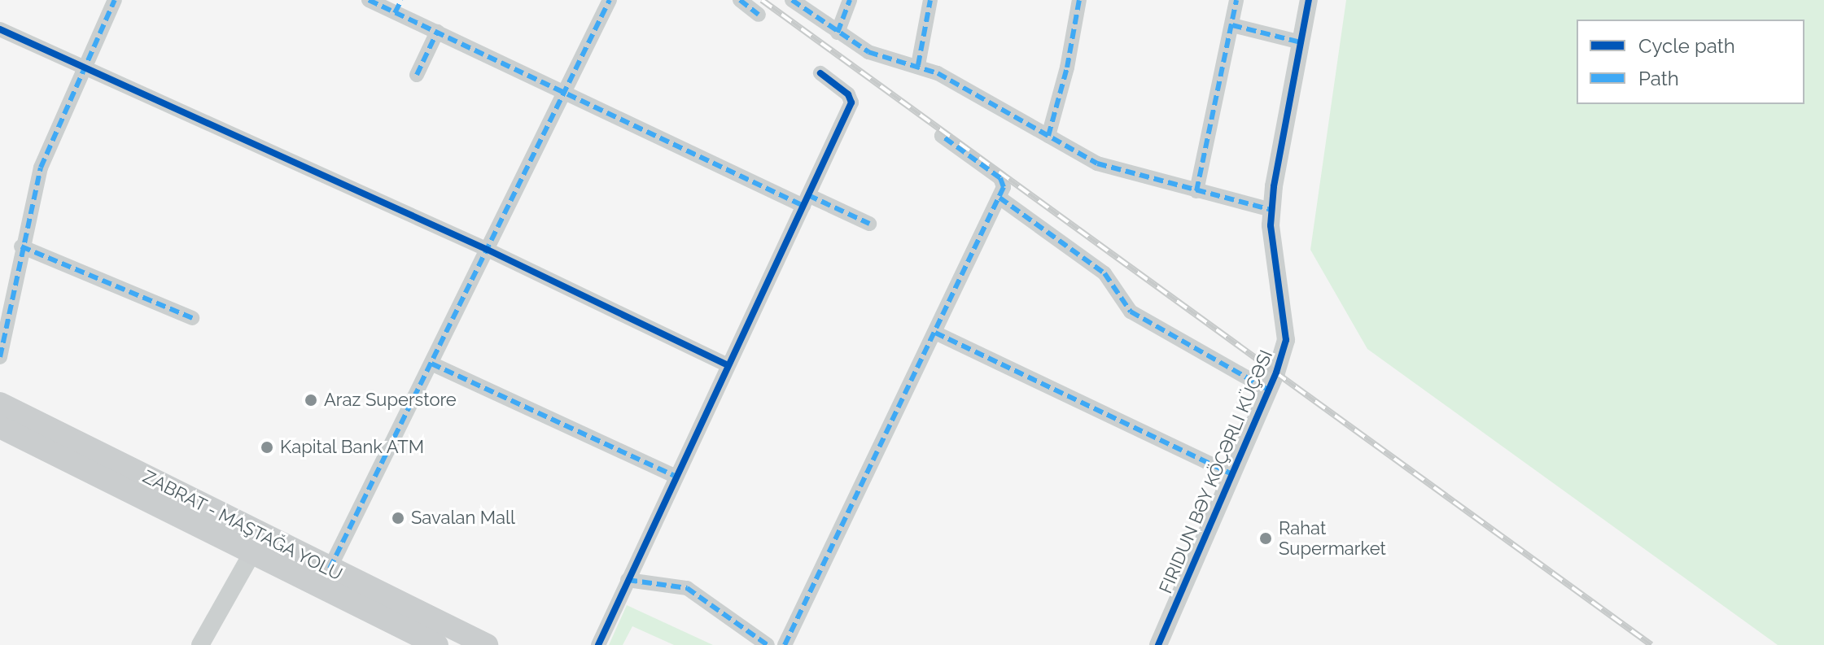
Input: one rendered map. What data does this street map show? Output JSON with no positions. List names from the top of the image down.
{
  "streets": {
    "main road": ["ZABRAT - MAŞTAĞA YOLU"],
    "street": ["FIRIDUN BƏY KÖÇƏRLI KÜÇƏSI"]
  },
  "places": [
    "Araz Superstore",
    "Kapital Bank ATM",
    "Savalan Mall",
    "Rahat Supermarket"
  ],
  "legend": ["Cycle path", "Path"]
}
